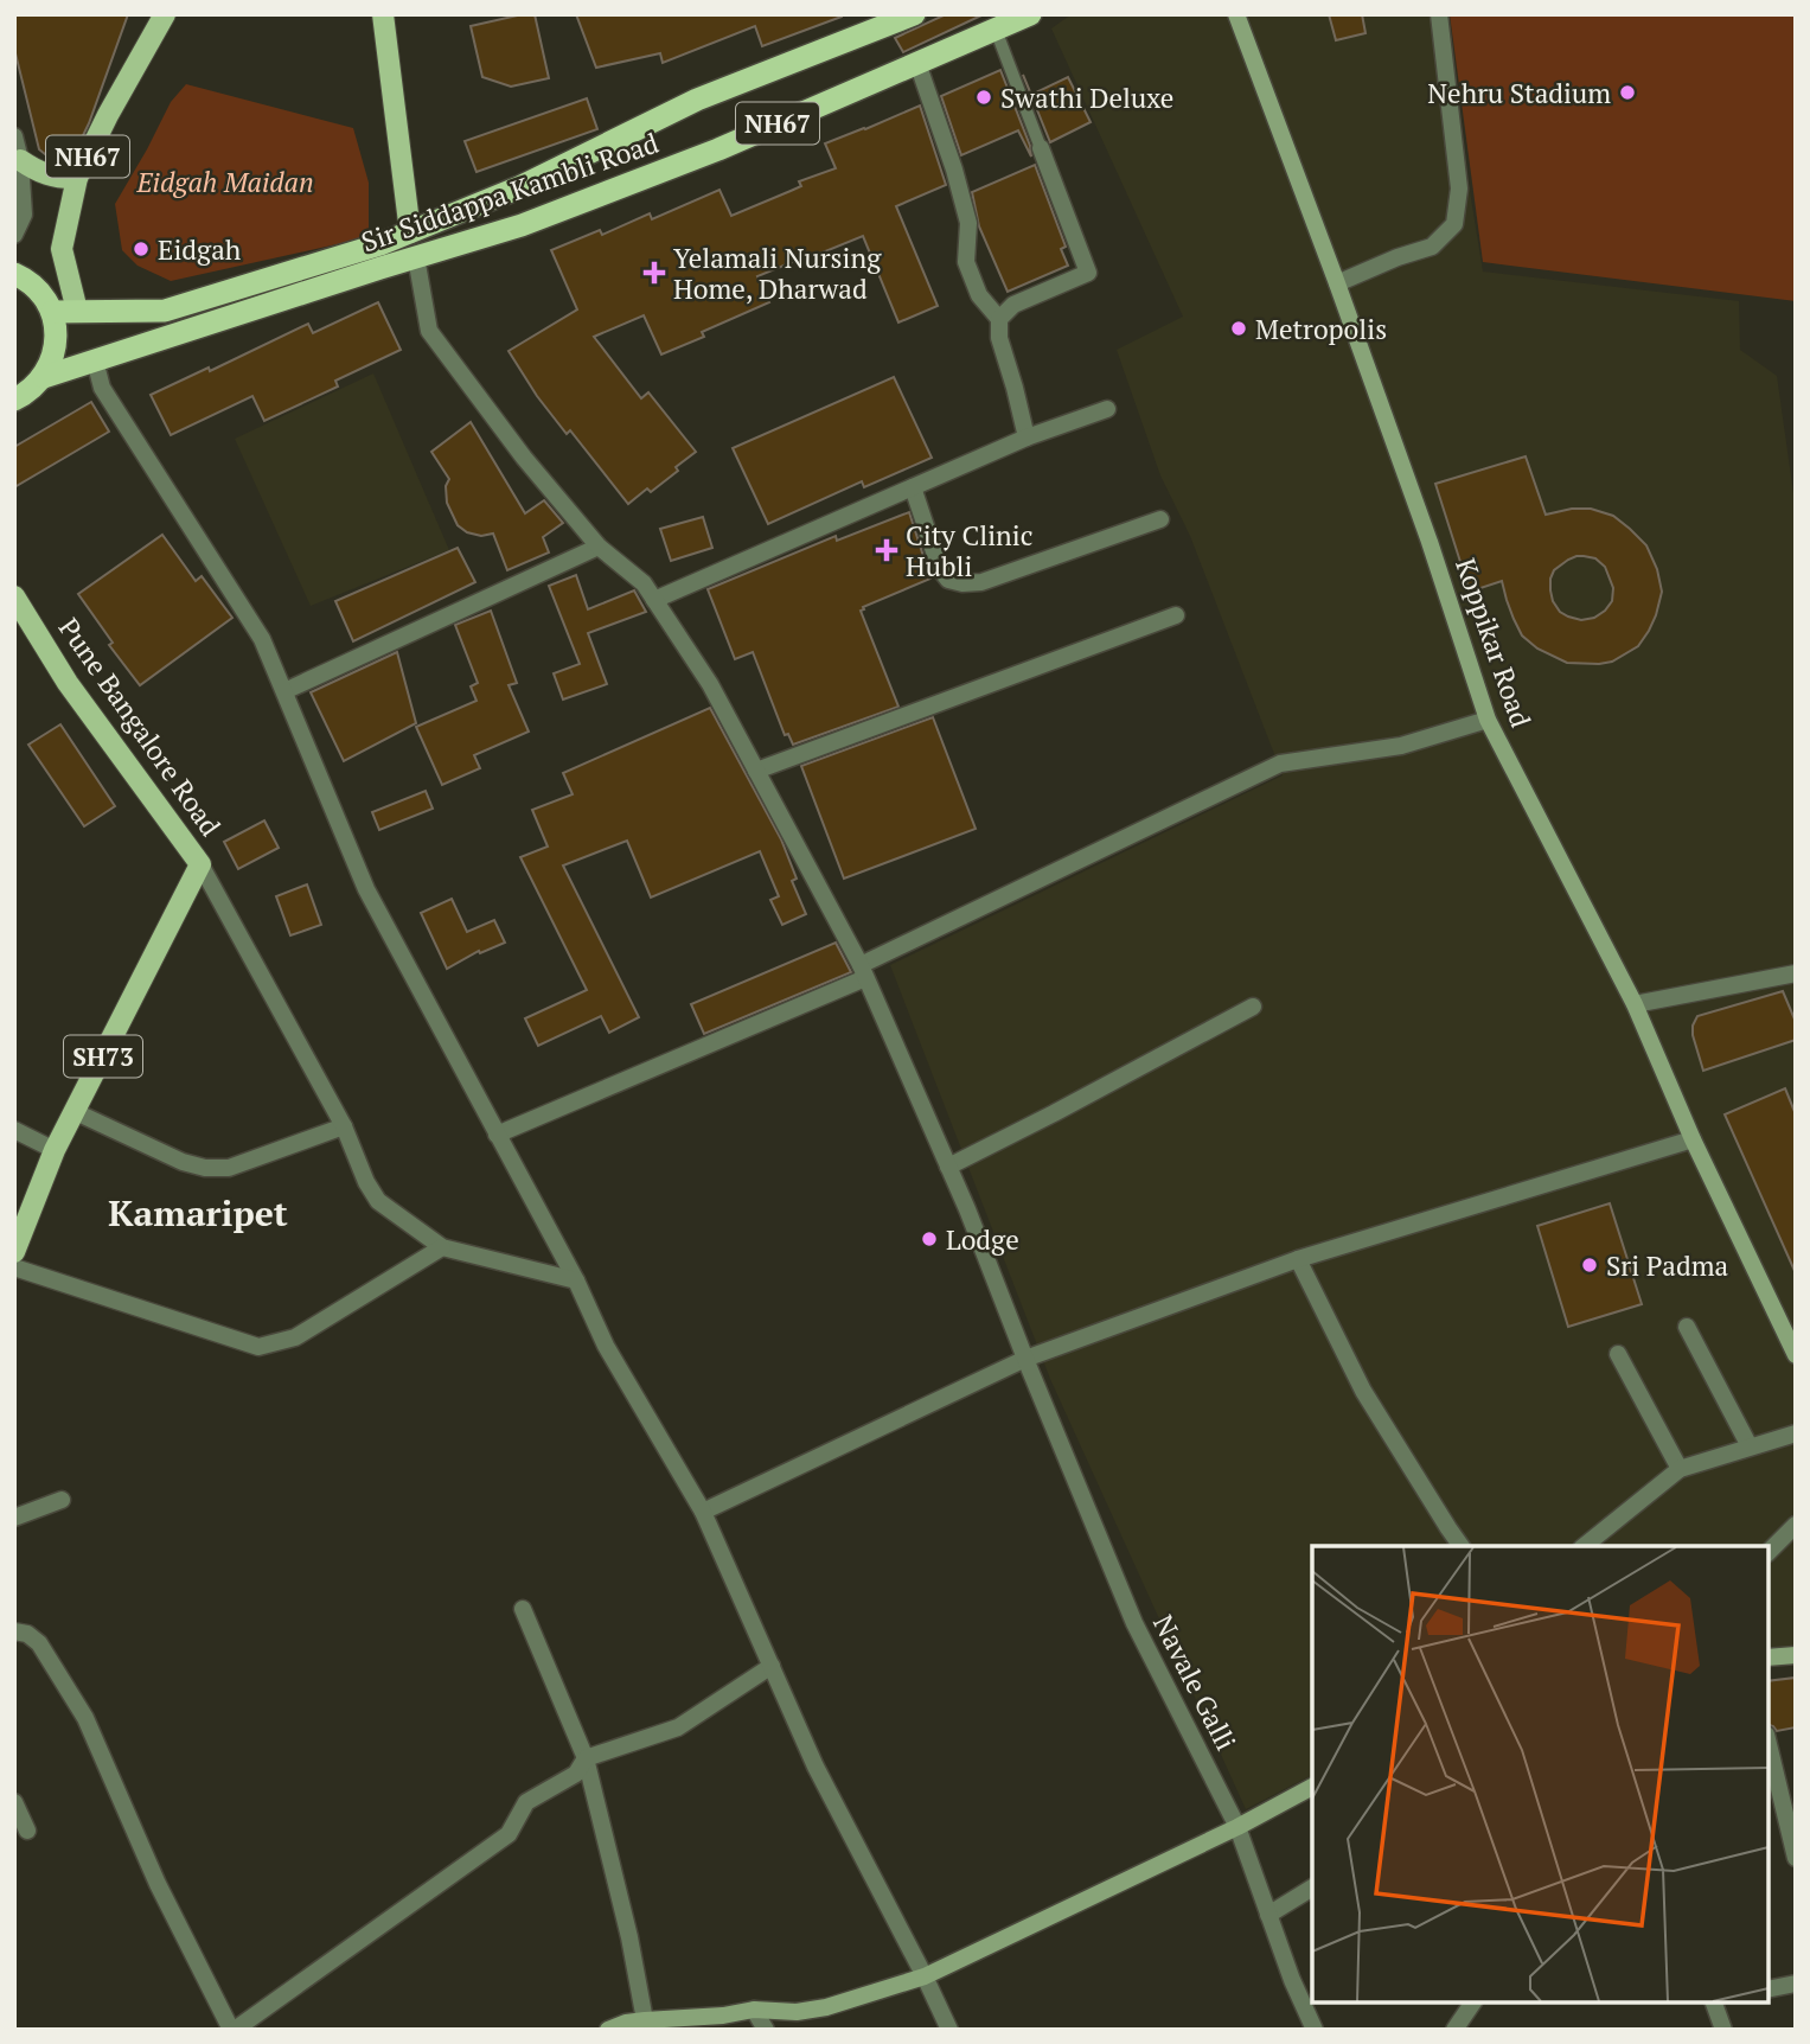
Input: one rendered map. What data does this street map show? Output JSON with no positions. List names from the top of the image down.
{
  "streets": {
    "highway": ["NH67", "Sir Siddappa Kambli Road"],
    "main road": ["Koppikar Road", "Pune Bangalore Road", "SH73"],
    "street": ["Navale Galli"]
  },
  "crossings": [
    ["NH67", "Sir Siddappa Kambli Road"],
    ["Sir Siddappa Kambli Road", "Navale Galli"]
  ],
  "districts": ["Kamaripet"],
  "parks": ["Eidgah Maidan"],
  "places": {
    "other": [
      "Nehru Stadium",
      "Swathi Deluxe",
      "Eidgah",
      "Metropolis",
      "Lodge",
      "Sri Padma"
    ],
    "health": ["Yelamali Nursing Home, Dharwad", "City Clinic Hubli"]
  }
}
